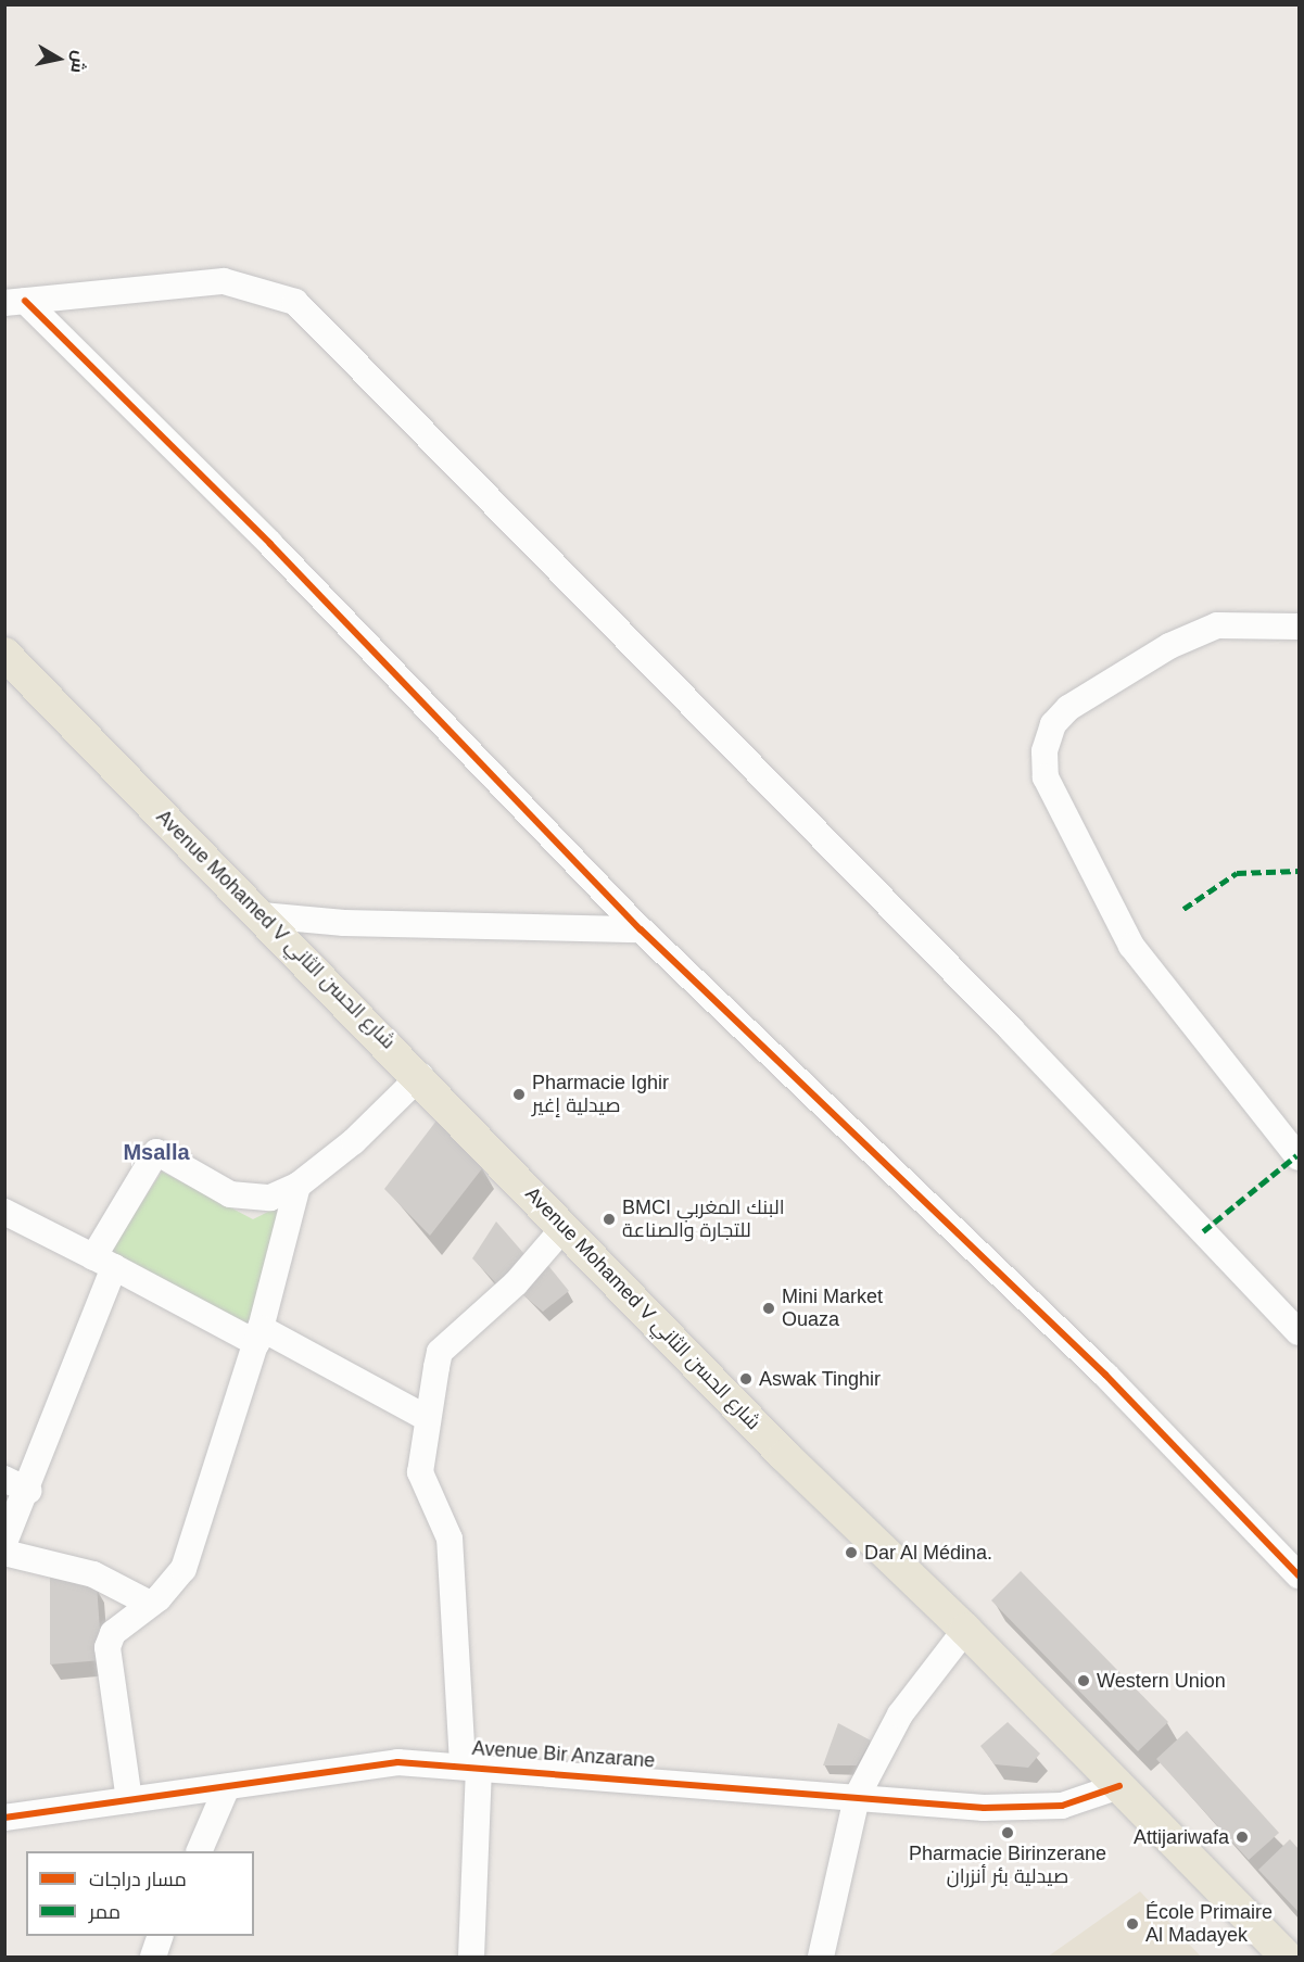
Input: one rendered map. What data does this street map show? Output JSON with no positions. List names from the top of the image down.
{
  "streets": {
    "main road": ["Avenue Mohamed V شارع الحسن الثاني"],
    "street": ["Avenue Bir Anzarane"]
  },
  "crossings": [
    ["Avenue Mohamed V شارع الحسن الثاني", "Avenue Bir Anzarane"]
  ],
  "districts": ["Msalla"],
  "places": [
    "Pharmacie Ighir صيدلية إغير",
    "BMCI البنك المغربي للتجارة والصناعة",
    "Mini Market Ouaza",
    "Aswak Tinghir",
    "Dar Al Médina.",
    "Western Union",
    "Pharmacie Birinzerane صيدلية بئر أنزران",
    "Attijariwafa",
    "École Primaire Al Madayek"
  ],
  "legend": ["مسار دراجات", "ممر"],
  "north": "right"
}
